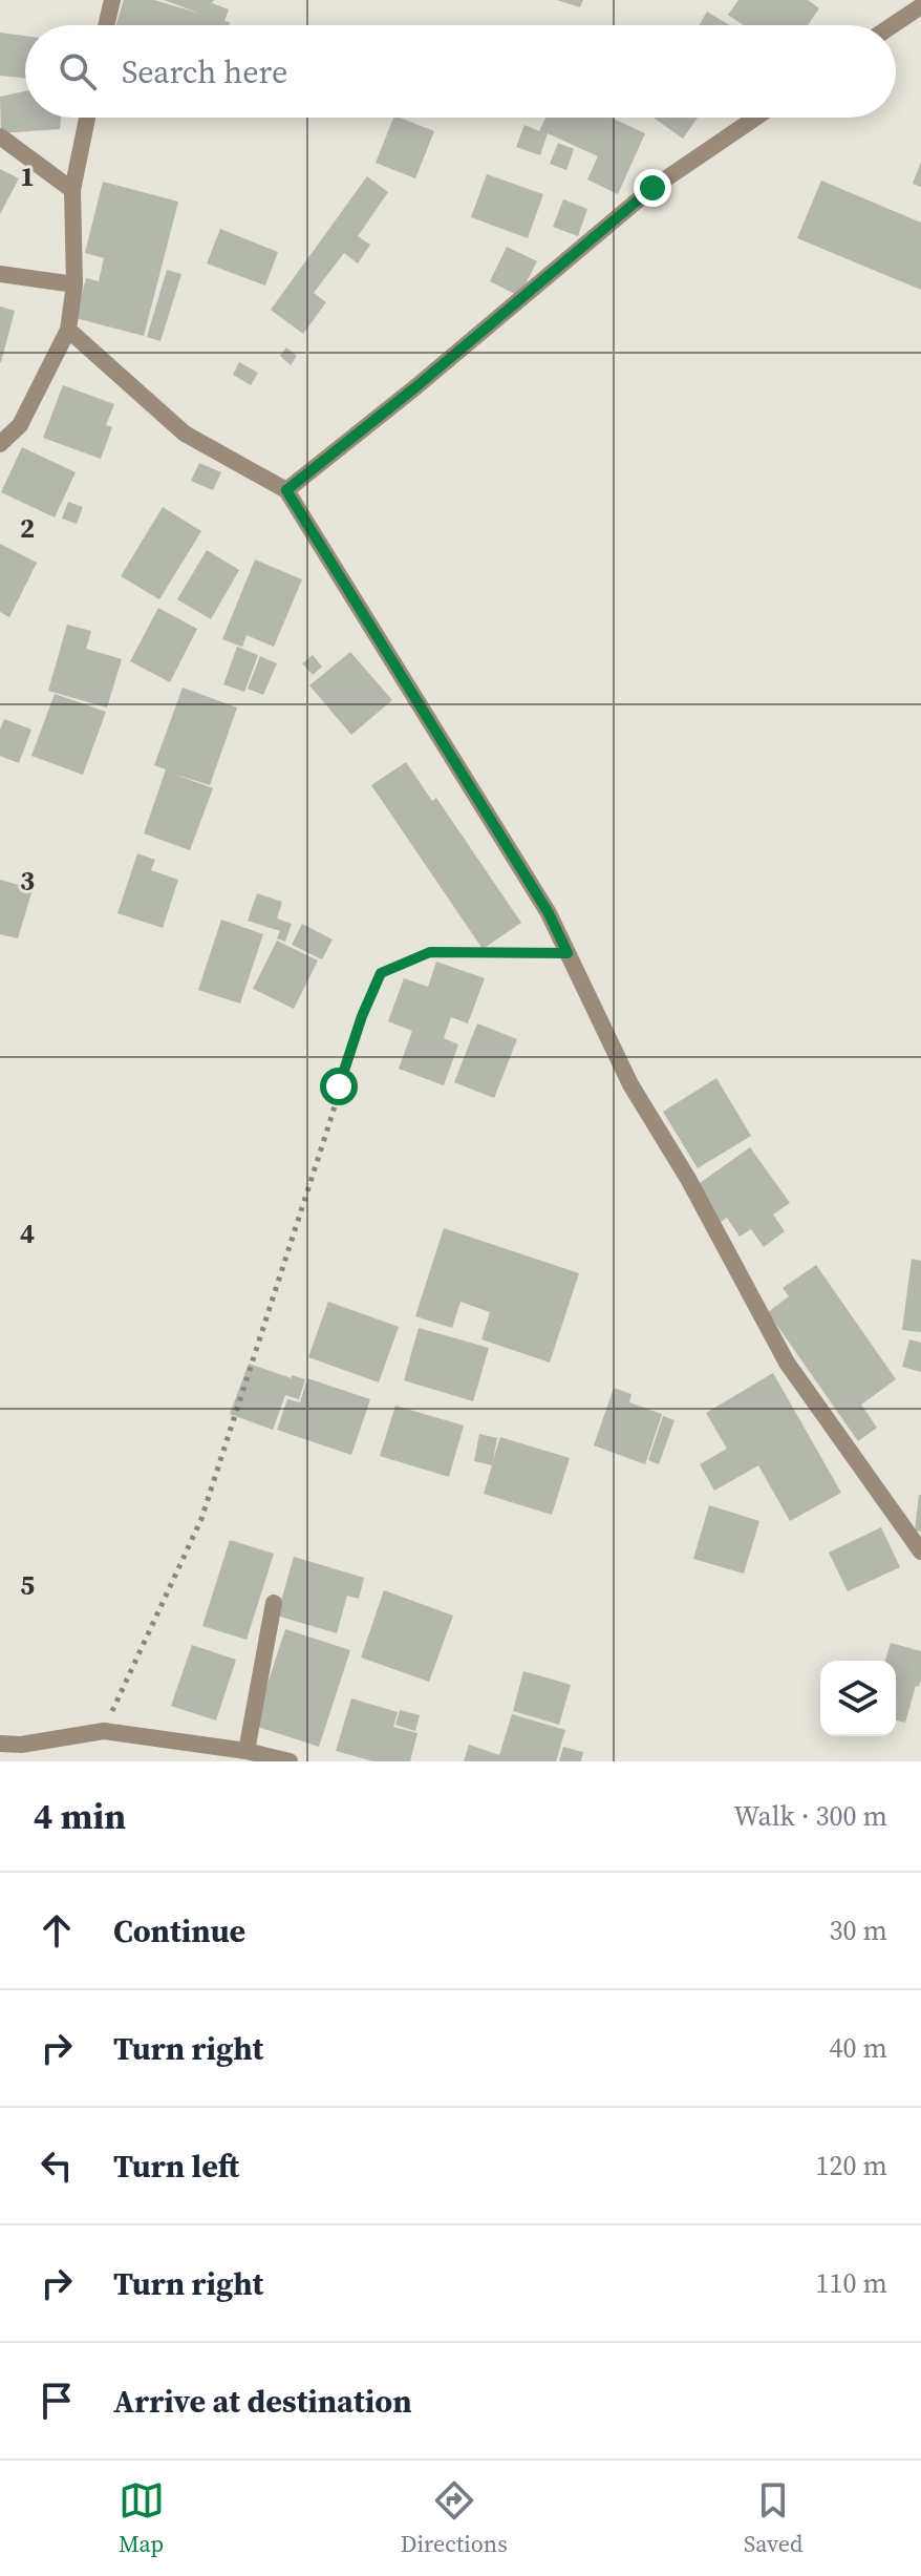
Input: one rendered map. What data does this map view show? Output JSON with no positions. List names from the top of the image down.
{
  "page": {
    "search": "Search here",
    "heading": ["4 min", "Walk · 300 m"],
    "list": [
      ["Continue", "30 m"],
      ["Turn right", "40 m"],
      ["Turn left", "120 m"],
      ["Turn right", "110 m"],
      "Arrive at destination"
    ],
    "nav": ["Map", "Directions", "Saved"]
  },
  "grid": {
    "rows": [
      "1",
      "2",
      "3",
      "4",
      "5"
    ]
  }
}
